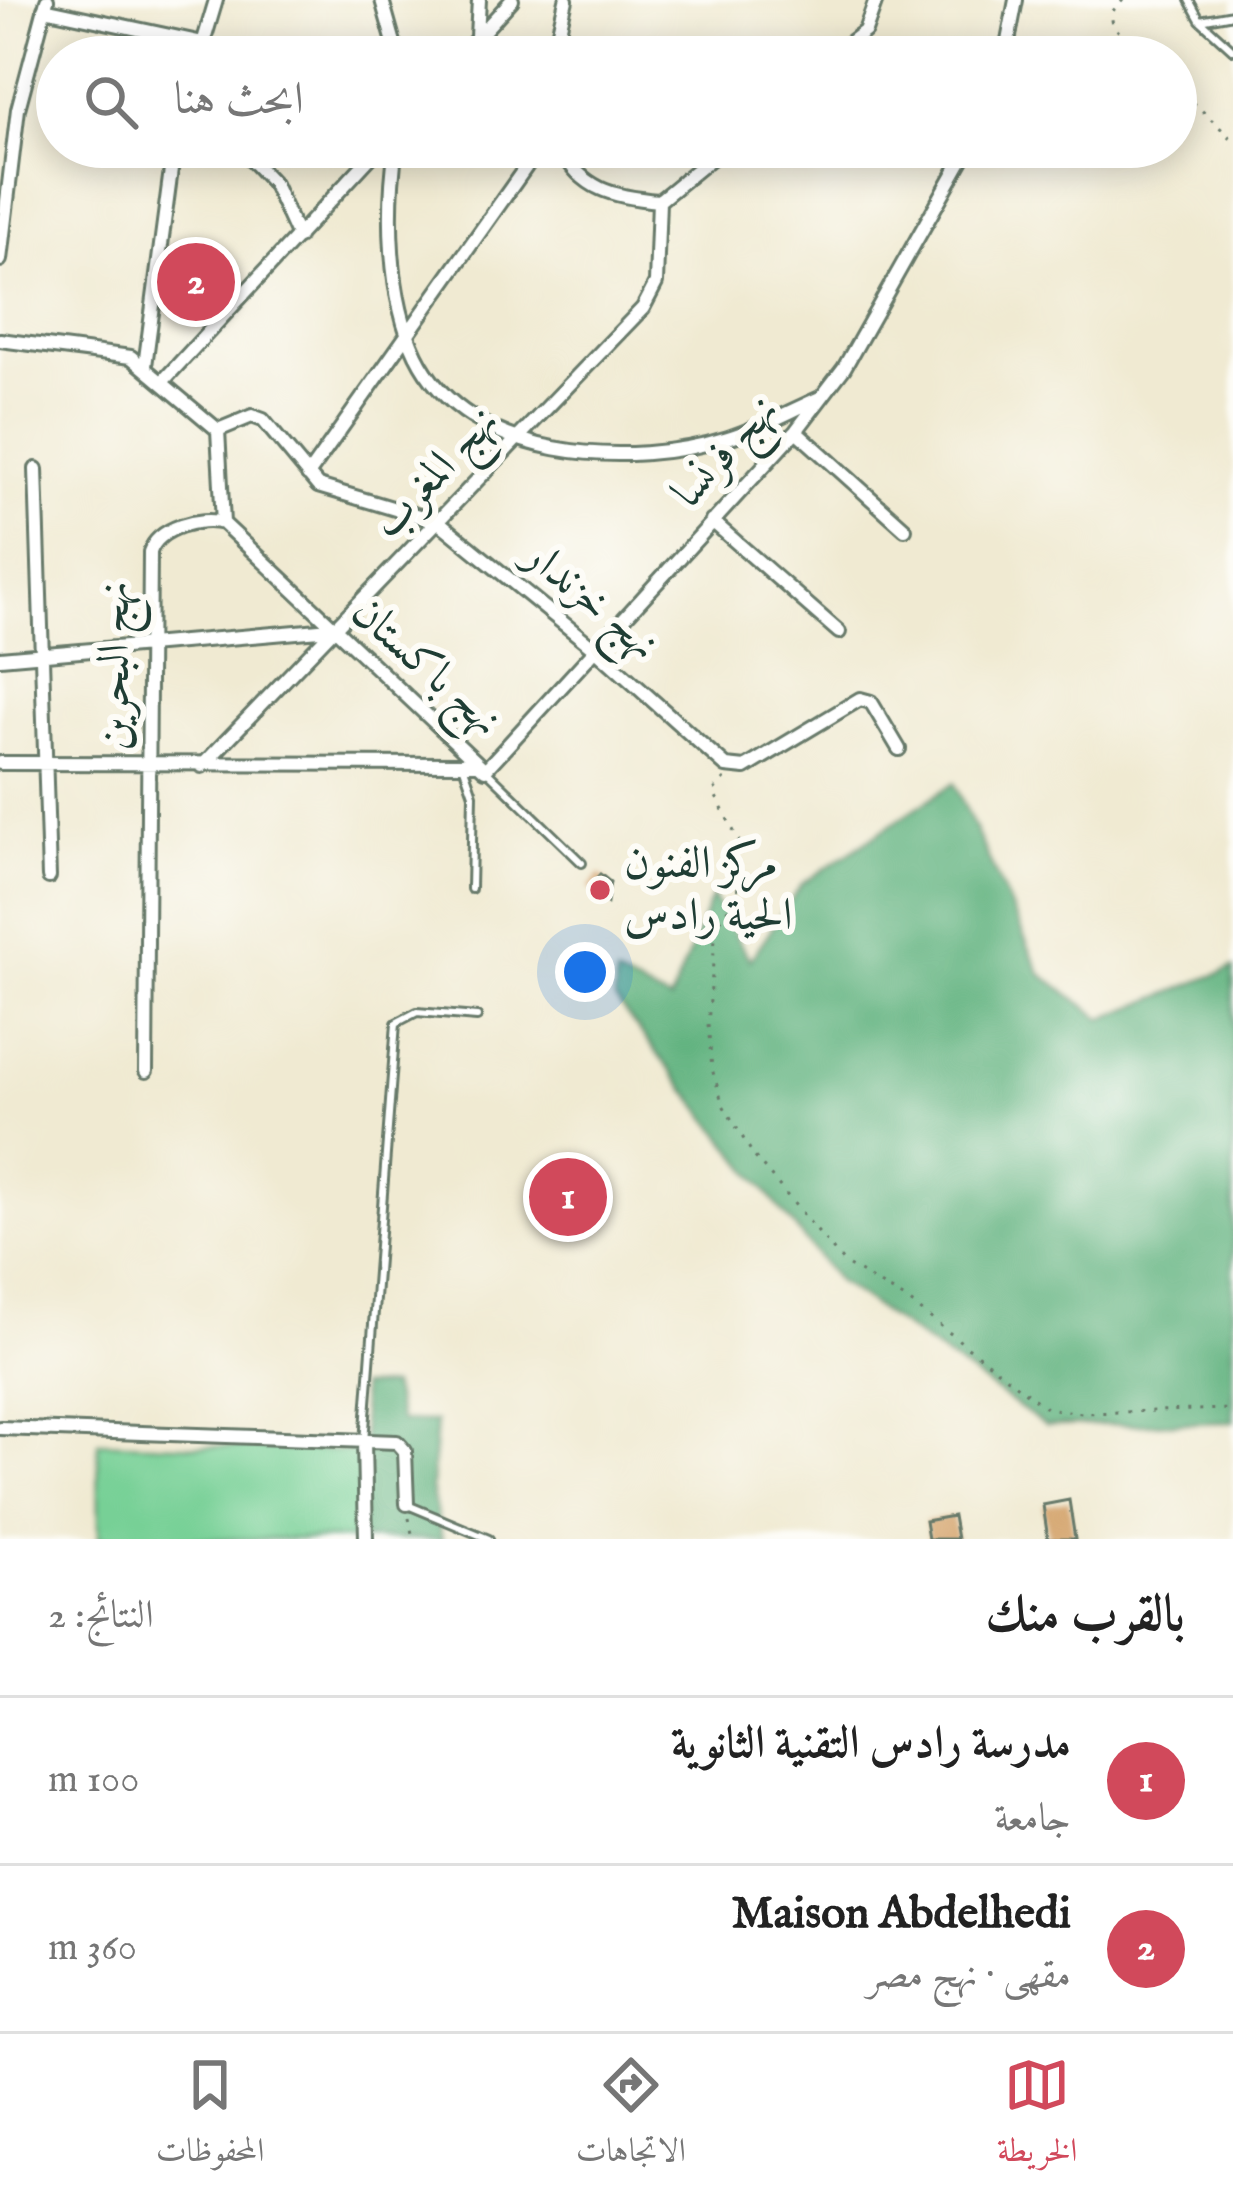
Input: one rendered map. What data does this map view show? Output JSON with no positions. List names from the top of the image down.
{
  "streets": {
    "street": [
      "نهج فرنسا",
      "نهج المغرب",
      "نهج خزندار",
      "نهج البحرين",
      "نهج باكستان"
    ]
  },
  "crossings": [
    ["نهج فرنسا", "نهج خزندار"],
    ["نهج فرنسا", "نهج باكستان"],
    ["نهج المغرب", "نهج خزندار"],
    ["نهج المغرب", "نهج باكستان"],
    ["نهج البحرين", "نهج باكستان"]
  ],
  "places": ["مركز الفنون الحية رادس"],
  "page": {
    "search": "ابحث هنا",
    "pins": ["2", "1"],
    "heading": ["بالقرب منك", "النتائج: 2"],
    "list": [
      {
        "mark": "1",
        "name": "مدرسة رادس التقنية الثانوية",
        "note": "جامعة",
        "value": "100 m"
      },
      {
        "mark": "2",
        "name": "Maison Abdelhedi",
        "note": "مقهى · نهج مصر",
        "value": "360 m"
      }
    ],
    "nav": ["الخريطة", "الاتجاهات", "المحفوظات"]
  }
}
